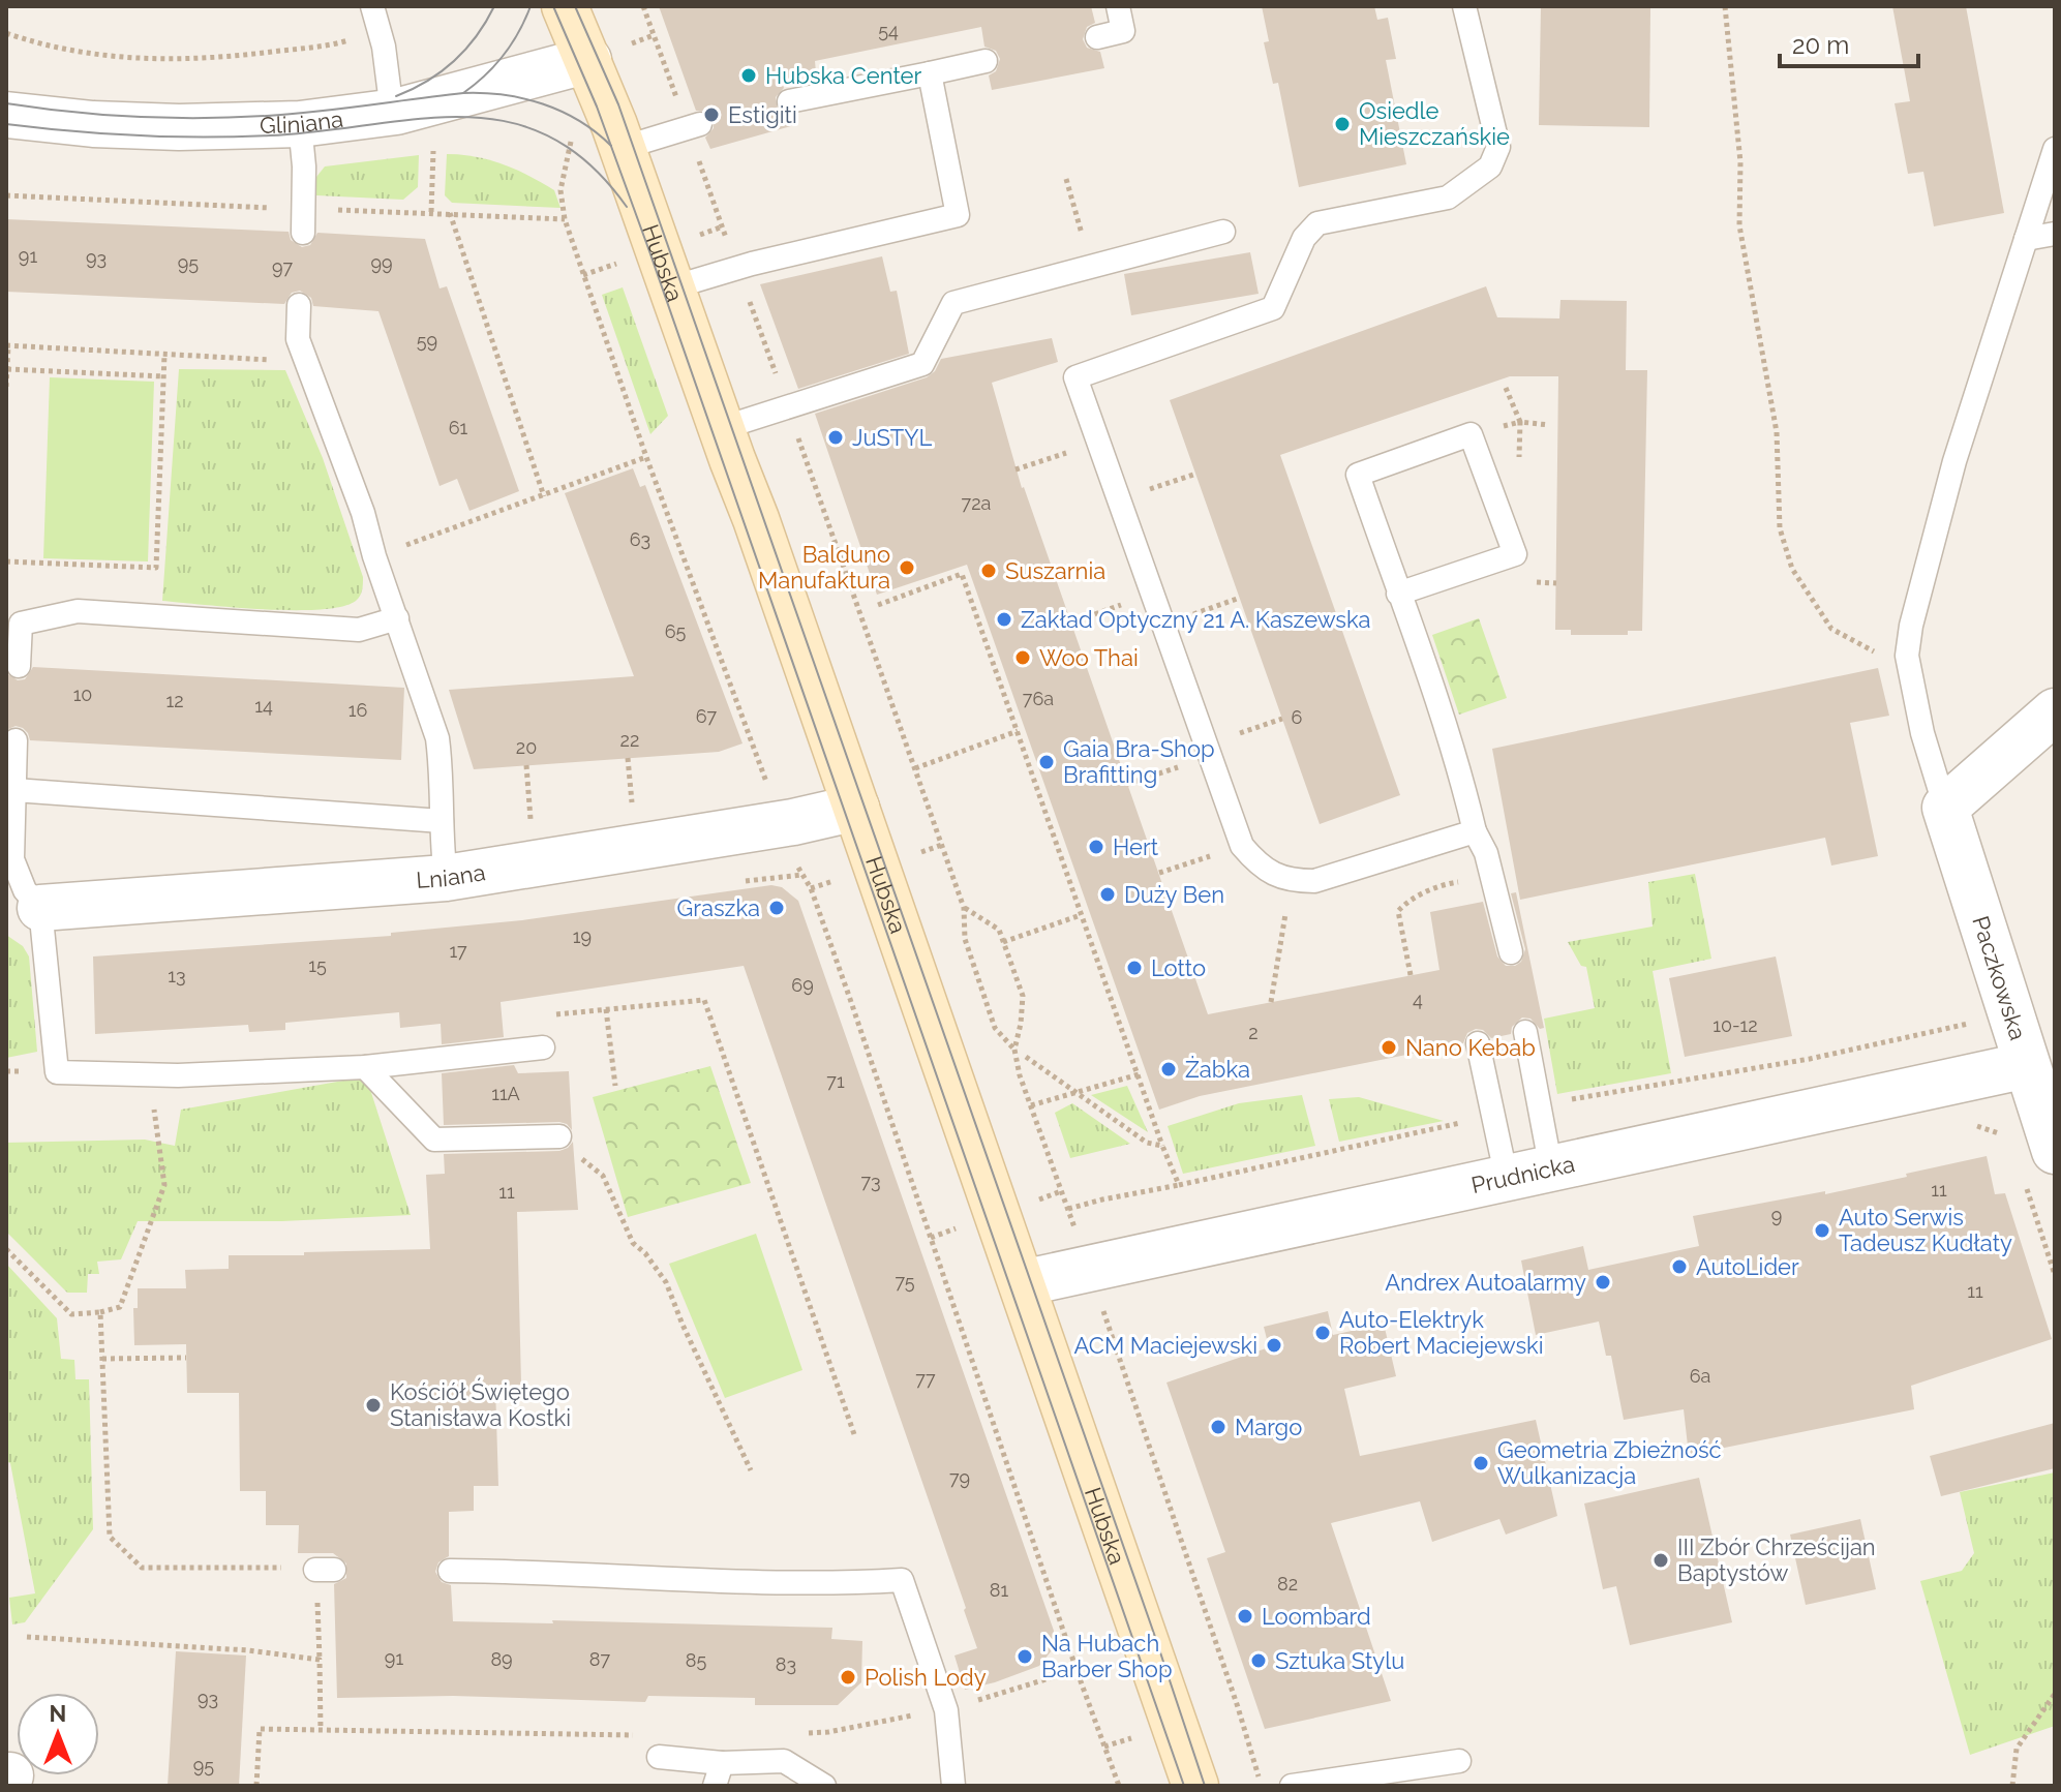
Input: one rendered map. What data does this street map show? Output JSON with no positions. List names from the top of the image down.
{
  "streets": {
    "street": [
      "Gliniana",
      "Hubska",
      "Lniana",
      "Paczkowska",
      "Prudnicka"
    ]
  },
  "crossings": [
    ["Gliniana", "Hubska"],
    ["Hubska", "Lniana"],
    ["Hubska", "Prudnicka"],
    ["Paczkowska", "Prudnicka"]
  ],
  "places": [
    "Hubska Center",
    "Estigiti",
    "Osiedle Mieszczańskie",
    "JuSTYL",
    "Balduno Manufaktura",
    "Suszarnia",
    "Zakład Optyczny 21 A. Kaszewska",
    "Woo Thai",
    "Gaia Bra-Shop Brafitting",
    "Hert",
    "Duży Ben",
    "Graszka",
    "Lotto",
    "Nano Kebab",
    "Żabka",
    "Auto Serwis Tadeusz Kudłaty",
    "AutoLider",
    "Andrex Autoalarmy",
    "Auto-Elektryk Robert Maciejewski",
    "ACM Maciejewski",
    "Kościół Świętego Stanisława Kostki",
    "Margo",
    "Geometria Zbieżność Wulkanizacja",
    "III Zbór Chrześcijan Baptystów",
    "Loombard",
    "Na Hubach Barber Shop",
    "Sztuka Stylu",
    "Polish Lody"
  ],
  "house_numbers": [
    "54",
    "91",
    "93",
    "95",
    "99",
    "97",
    "59",
    "61",
    "72a",
    "63",
    "65",
    "10",
    "76a",
    "12",
    "14",
    "16",
    "67",
    "6",
    "22",
    "20",
    "19",
    "17",
    "15",
    "13",
    "69",
    "4",
    "10-12",
    "2",
    "71",
    "11A",
    "73",
    "11",
    "11",
    "9",
    "75",
    "11",
    "6a",
    "77",
    "79",
    "82",
    "81",
    "91",
    "89",
    "87",
    "85",
    "83",
    "93",
    "95"
  ],
  "scale_bar": "20 m",
  "north": "top"
}
